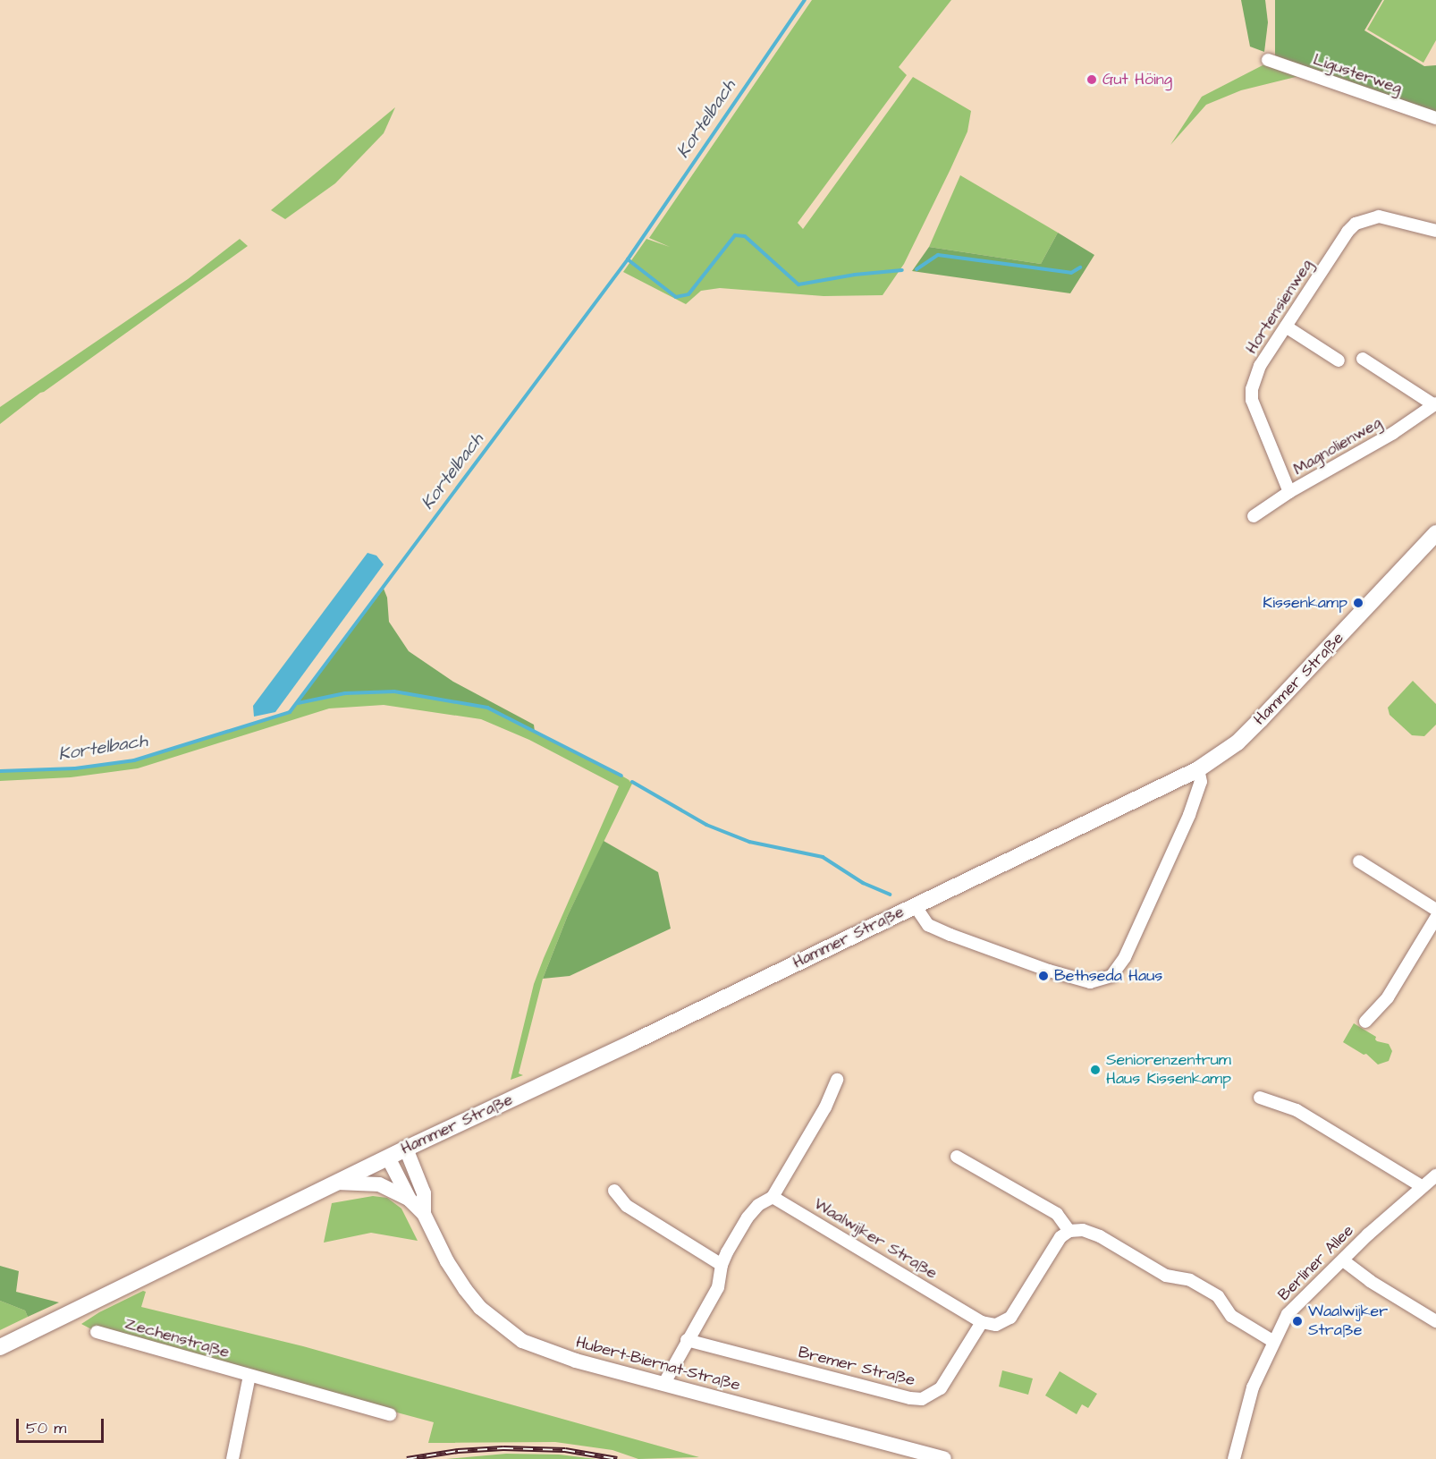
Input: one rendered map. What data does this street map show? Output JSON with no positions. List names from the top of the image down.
{
  "streets": {
    "main road": ["Hammer Straße"],
    "street": [
      "Ligusterweg",
      "Hortensienweg",
      "Magnolienweg",
      "Waalwijker Straße",
      "Berliner Allee",
      "Zechenstraße",
      "Hubert-Biernat-Straße",
      "Bremer Straße"
    ]
  },
  "crossings": [
    ["Hortensienweg", "Magnolienweg"],
    ["Hammer Straße", "Hubert-Biernat-Straße"],
    ["Waalwijker Straße", "Bremer Straße"]
  ],
  "water": ["Kortelbach"],
  "places": [
    "Gut Höing",
    "Kissenkamp",
    "Bethseda Haus",
    "Seniorenzentrum Haus Kissenkamp",
    "Waalwijker Straße"
  ],
  "scale_bar": "50 m"
}
